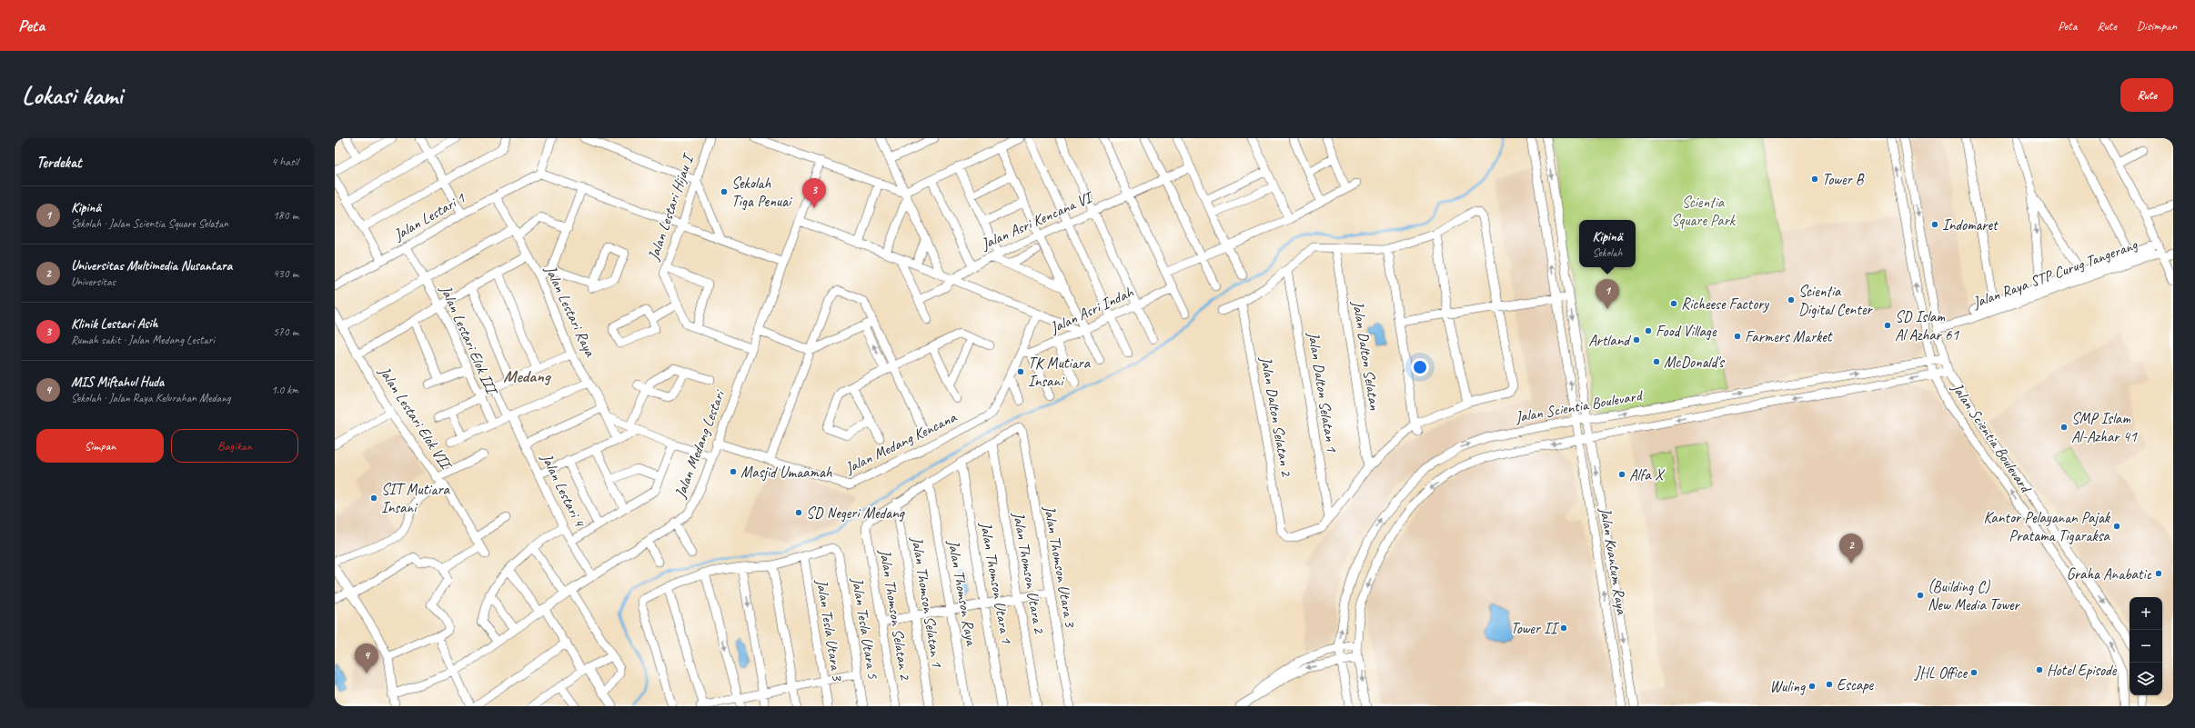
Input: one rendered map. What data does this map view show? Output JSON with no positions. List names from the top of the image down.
{
  "streets": {
    "street": [
      "Jalan Lestari Hijau I",
      "Jalan Lestari 1",
      "Jalan Asri Kencana VI",
      "Jalan Raya STP Curug Tangerang",
      "Jalan Asri Indah",
      "Jalan Lestari Raya",
      "Jalan Lestari Elok III",
      "Jalan Dalton Selatan",
      "Jalan Dalton Selatan 1",
      "Jalan Scientia Boulevard",
      "Jalan Dalton Selatan 2",
      "Jalan Lestari Elok VII",
      "Jalan Medang Kencana",
      "Jalan Medang Lestari",
      "Jalan Lestari 4",
      "Jalan Kuantum Raya",
      "Jalan Thomson Utara 3",
      "Jalan Thomson Utara 2",
      "Jalan Thomson Utara 1",
      "Jalan Thomson Raya",
      "Jalan Thomson Selatan 1",
      "Jalan Thomson Selatan 2",
      "Jalan Tesla Utara 5",
      "Jalan Tesla Utara 3"
    ]
  },
  "crossings": [
    ["Jalan Lestari Hijau I", "Jalan Medang Lestari"],
    ["Jalan Lestari 1", "Jalan Lestari Raya"],
    ["Jalan Lestari 1", "Jalan Lestari Elok III"],
    ["Jalan Dalton Selatan 1", "Jalan Dalton Selatan 2"],
    ["Jalan Scientia Boulevard", "Jalan Kuantum Raya"],
    ["Jalan Medang Kencana", "Jalan Medang Lestari"],
    ["Jalan Medang Lestari", "Jalan Lestari 4"],
    ["Jalan Thomson Utara 3", "Jalan Thomson Utara 2"],
    ["Jalan Thomson Selatan 1", "Jalan Thomson Selatan 2"],
    ["Jalan Tesla Utara 5", "Jalan Tesla Utara 3"]
  ],
  "districts": ["Medang"],
  "parks": ["Scientia Square Park"],
  "places": [
    "Tower B",
    "Sekolah Tiga Penuai",
    "Indomaret",
    "Scientia Digital Center",
    "Richeese Factory",
    "SD Islam Al Azhar 61",
    "Food Village",
    "Farmers Market",
    "Artland",
    "McDonald's",
    "TK Mutiara Insani",
    "SMP Islam Al-Azhar 41",
    "Masjid Umaamah",
    "Alfa X",
    "SIT Mutiara Insani",
    "SD Negeri Medang",
    "Kantor Pelayanan Pajak Pratama Tigaraksa",
    "Graha Anabatic",
    "(Building C) New Media Tower",
    "Tower II",
    "Hotel Episode",
    "JHL Office",
    "Escape",
    "Wuling"
  ],
  "page": {
    "header": "Peta",
    "nav": ["Peta", "Rute", "Disimpan"],
    "buttons": [
      "Rute",
      ["Simpan", "Bagikan"]
    ],
    "title": "Lokasi kami",
    "heading": ["Terdekat", "4 hasil"],
    "pins": [
      "3",
      "1",
      "2",
      "4"
    ],
    "list": [
      {
        "mark": "1",
        "name": "Kipinä",
        "note": "Sekolah · Jalan Scientia Square Selatan",
        "value": "180 m"
      },
      {
        "mark": "2",
        "name": "Universitas Multimedia Nusantara",
        "note": "Universitas",
        "value": "430 m"
      },
      {
        "mark": "3",
        "name": "Klinik Lestari Asih",
        "note": "Rumah sakit · Jalan Medang Lestari",
        "value": "570 m"
      },
      {
        "mark": "4",
        "name": "MIS Miftahul Huda",
        "note": "Sekolah · Jalan Raya Kelurahan Medang",
        "value": "1.0 km"
      }
    ],
    "popup": ["Kipinä", "Sekolah"],
    "map_buttons": ["+", "−"]
  }
}
